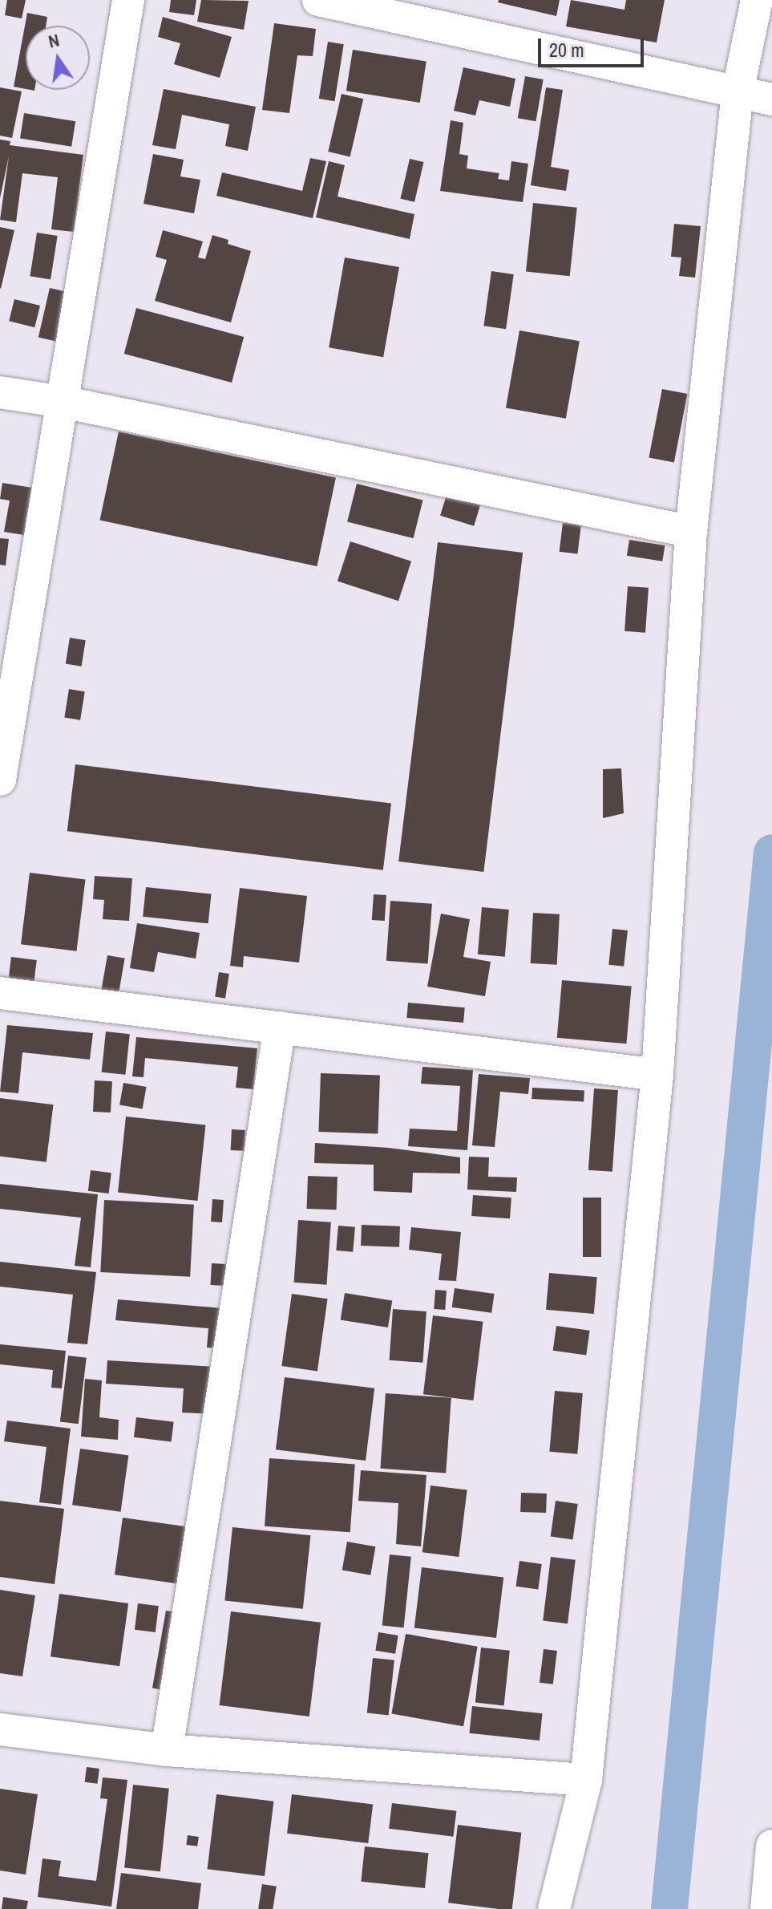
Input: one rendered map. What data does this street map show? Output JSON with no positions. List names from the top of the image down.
{
  "scale_bar": "20 m",
  "north": "top"
}
